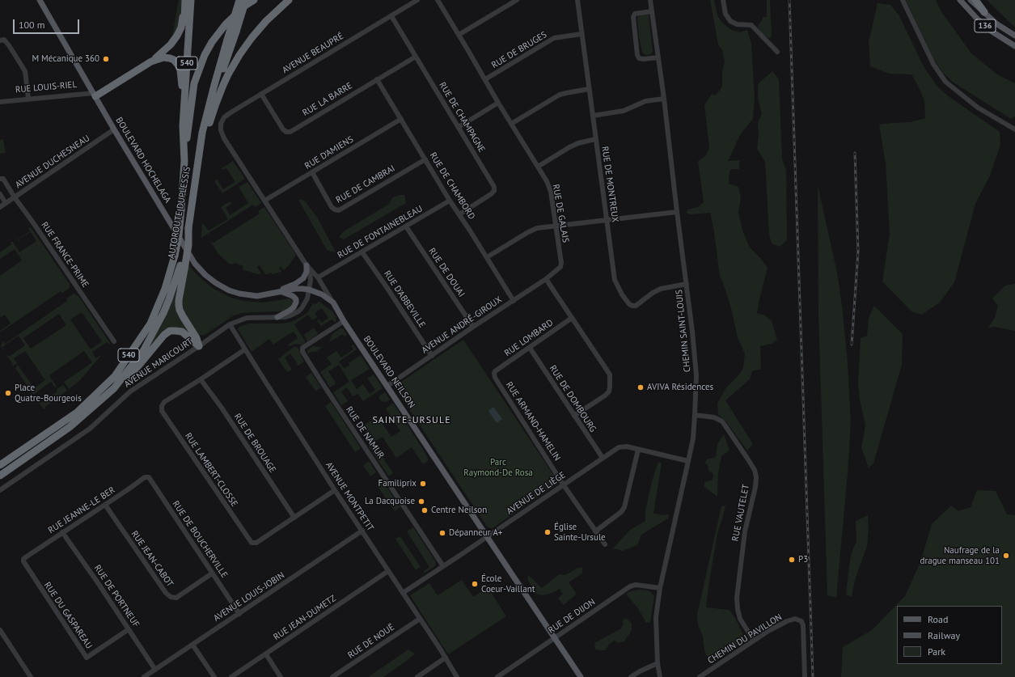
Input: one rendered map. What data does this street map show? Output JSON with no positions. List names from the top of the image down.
{
  "streets": {
    "highway": ["540", "RUE LOUIS-RIEL", "AUTOROUTE DUPLESSIS"],
    "main road": ["136", "BOULEVARD HOCHELAGA", "BOULEVARD NEILSON"],
    "street": [
      "RUE DE BRUGES",
      "AVENUE BEAUPRÉ",
      "RUE LA BARRE",
      "RUE DE CHAMPAGNE",
      "RUE D'AMIENS",
      "AVENUE DUCHESNEAU",
      "RUE DE CAMBRAI",
      "RUE DE MONTREUX",
      "RUE DE CHAMBORD",
      "RUE DE GALAIS",
      "RUE DE FONTAINEBLEAU",
      "RUE FRANCE-PRIME",
      "RUE DE DOUAI",
      "RUE D'ABBEVILLE",
      "AVENUE ANDRÉ-GIROUX",
      "CHEMIN SAINT-LOUIS",
      "RUE LOMBARD",
      "AVENUE MARICOURT",
      "RUE DE DOMBOURG",
      "RUE ARMAND-HAMELIN",
      "RUE DE NAMUR",
      "RUE DE BROUAGE",
      "RUE LAMBERT-CLOSSE",
      "AVENUE DE LIÈGE",
      "AVENUE MONTPETIT",
      "RUE JEANNE-LE BER",
      "RUE VAUTELET",
      "RUE DE BOUCHERVILLE",
      "RUE JEAN-CABOT",
      "RUE DE PORTNEUF",
      "AVENUE LOUIS-JOBIN",
      "RUE DU GASPAREAU",
      "RUE DE DIJON",
      "RUE JEAN-DUMETZ",
      "CHEMIN DU PAVILLON",
      "RUE DE NOUË"
    ]
  },
  "crossings": [
    ["RUE DE BRUGES", "RUE DE MONTREUX"],
    ["RUE DE BRUGES", "RUE DE GALAIS"],
    ["AVENUE BEAUPRÉ", "RUE LA BARRE"],
    ["AVENUE BEAUPRÉ", "RUE DE CHAMPAGNE"],
    ["AVENUE BEAUPRÉ", "BOULEVARD NEILSON"],
    ["RUE LOUIS-RIEL", "BOULEVARD HOCHELAGA"],
    ["RUE LA BARRE", "RUE DE CHAMPAGNE"],
    ["RUE LA BARRE", "RUE DE CHAMBORD"],
    ["RUE DE CHAMPAGNE", "RUE DE CHAMBORD"],
    ["RUE D'AMIENS", "RUE DE CAMBRAI"],
    ["RUE D'AMIENS", "RUE DE CHAMBORD"],
    ["RUE D'AMIENS", "BOULEVARD NEILSON"],
    ["BOULEVARD HOCHELAGA", "AVENUE DUCHESNEAU"],
    ["BOULEVARD HOCHELAGA", "AVENUE MARICOURT"],
    ["BOULEVARD HOCHELAGA", "BOULEVARD NEILSON"],
    ["AVENUE DUCHESNEAU", "RUE FRANCE-PRIME"],
    ["RUE DE CAMBRAI", "RUE DE CHAMBORD"],
    ["RUE DE MONTREUX", "CHEMIN SAINT-LOUIS"],
    ["RUE DE CHAMBORD", "RUE DE FONTAINEBLEAU"],
    ["RUE DE CHAMBORD", "AVENUE ANDRÉ-GIROUX"],
    ["RUE DE GALAIS", "AVENUE ANDRÉ-GIROUX"],
    ["RUE DE FONTAINEBLEAU", "RUE DE DOUAI"],
    ["RUE DE FONTAINEBLEAU", "RUE D'ABBEVILLE"],
    ["RUE DE FONTAINEBLEAU", "BOULEVARD NEILSON"],
    ["RUE DE DOUAI", "AVENUE ANDRÉ-GIROUX"],
    ["RUE D'ABBEVILLE", "AVENUE ANDRÉ-GIROUX"],
    ["AVENUE ANDRÉ-GIROUX", "BOULEVARD NEILSON"],
    ["CHEMIN SAINT-LOUIS", "AVENUE DE LIÈGE"],
    ["CHEMIN SAINT-LOUIS", "RUE VAUTELET"],
    ["CHEMIN SAINT-LOUIS", "RUE DE DIJON"],
    ["RUE LOMBARD", "RUE DE DOMBOURG"],
    ["RUE LOMBARD", "RUE ARMAND-HAMELIN"],
    ["AVENUE MARICOURT", "BOULEVARD NEILSON"],
    ["AVENUE MARICOURT", "AVENUE MONTPETIT"],
    ["BOULEVARD NEILSON", "RUE DE NAMUR"],
    ["BOULEVARD NEILSON", "AVENUE DE LIÈGE"],
    ["BOULEVARD NEILSON", "RUE DE DIJON"],
    ["RUE DE DOMBOURG", "AVENUE DE LIÈGE"],
    ["RUE ARMAND-HAMELIN", "AVENUE DE LIÈGE"],
    ["RUE DE NAMUR", "AVENUE DE LIÈGE"],
    ["RUE DE BROUAGE", "RUE LAMBERT-CLOSSE"],
    ["RUE LAMBERT-CLOSSE", "AVENUE MONTPETIT"],
    ["AVENUE DE LIÈGE", "AVENUE MONTPETIT"],
    ["AVENUE MONTPETIT", "AVENUE LOUIS-JOBIN"],
    ["AVENUE MONTPETIT", "RUE JEAN-DUMETZ"],
    ["AVENUE MONTPETIT", "RUE DE NOUË"],
    ["RUE JEANNE-LE BER", "RUE DE BOUCHERVILLE"],
    ["RUE JEANNE-LE BER", "RUE JEAN-CABOT"],
    ["RUE JEANNE-LE BER", "RUE DE PORTNEUF"],
    ["RUE JEANNE-LE BER", "RUE DU GASPAREAU"],
    ["RUE VAUTELET", "CHEMIN DU PAVILLON"],
    ["RUE DE BOUCHERVILLE", "RUE JEAN-CABOT"],
    ["RUE DE BOUCHERVILLE", "AVENUE LOUIS-JOBIN"],
    ["RUE DE PORTNEUF", "AVENUE LOUIS-JOBIN"],
    ["RUE DE PORTNEUF", "RUE DU GASPAREAU"]
  ],
  "districts": ["SAINTE-URSULE"],
  "parks": ["Parc Raymond-De Rosa"],
  "places": [
    "M Mécanique 360",
    "AVIVA Résidences",
    "Place Quatre-Bourgeois",
    "Familiprix",
    "La Dacquoise",
    "Centre Neilson",
    "Église Sainte-Ursule",
    "Dépanneur A+",
    "Naufrage de la drague manseau 101",
    "P3",
    "École Coeur-Vaillant"
  ],
  "legend": ["Road", "Railway", "Park"],
  "scale_bar": "100 m"
}
